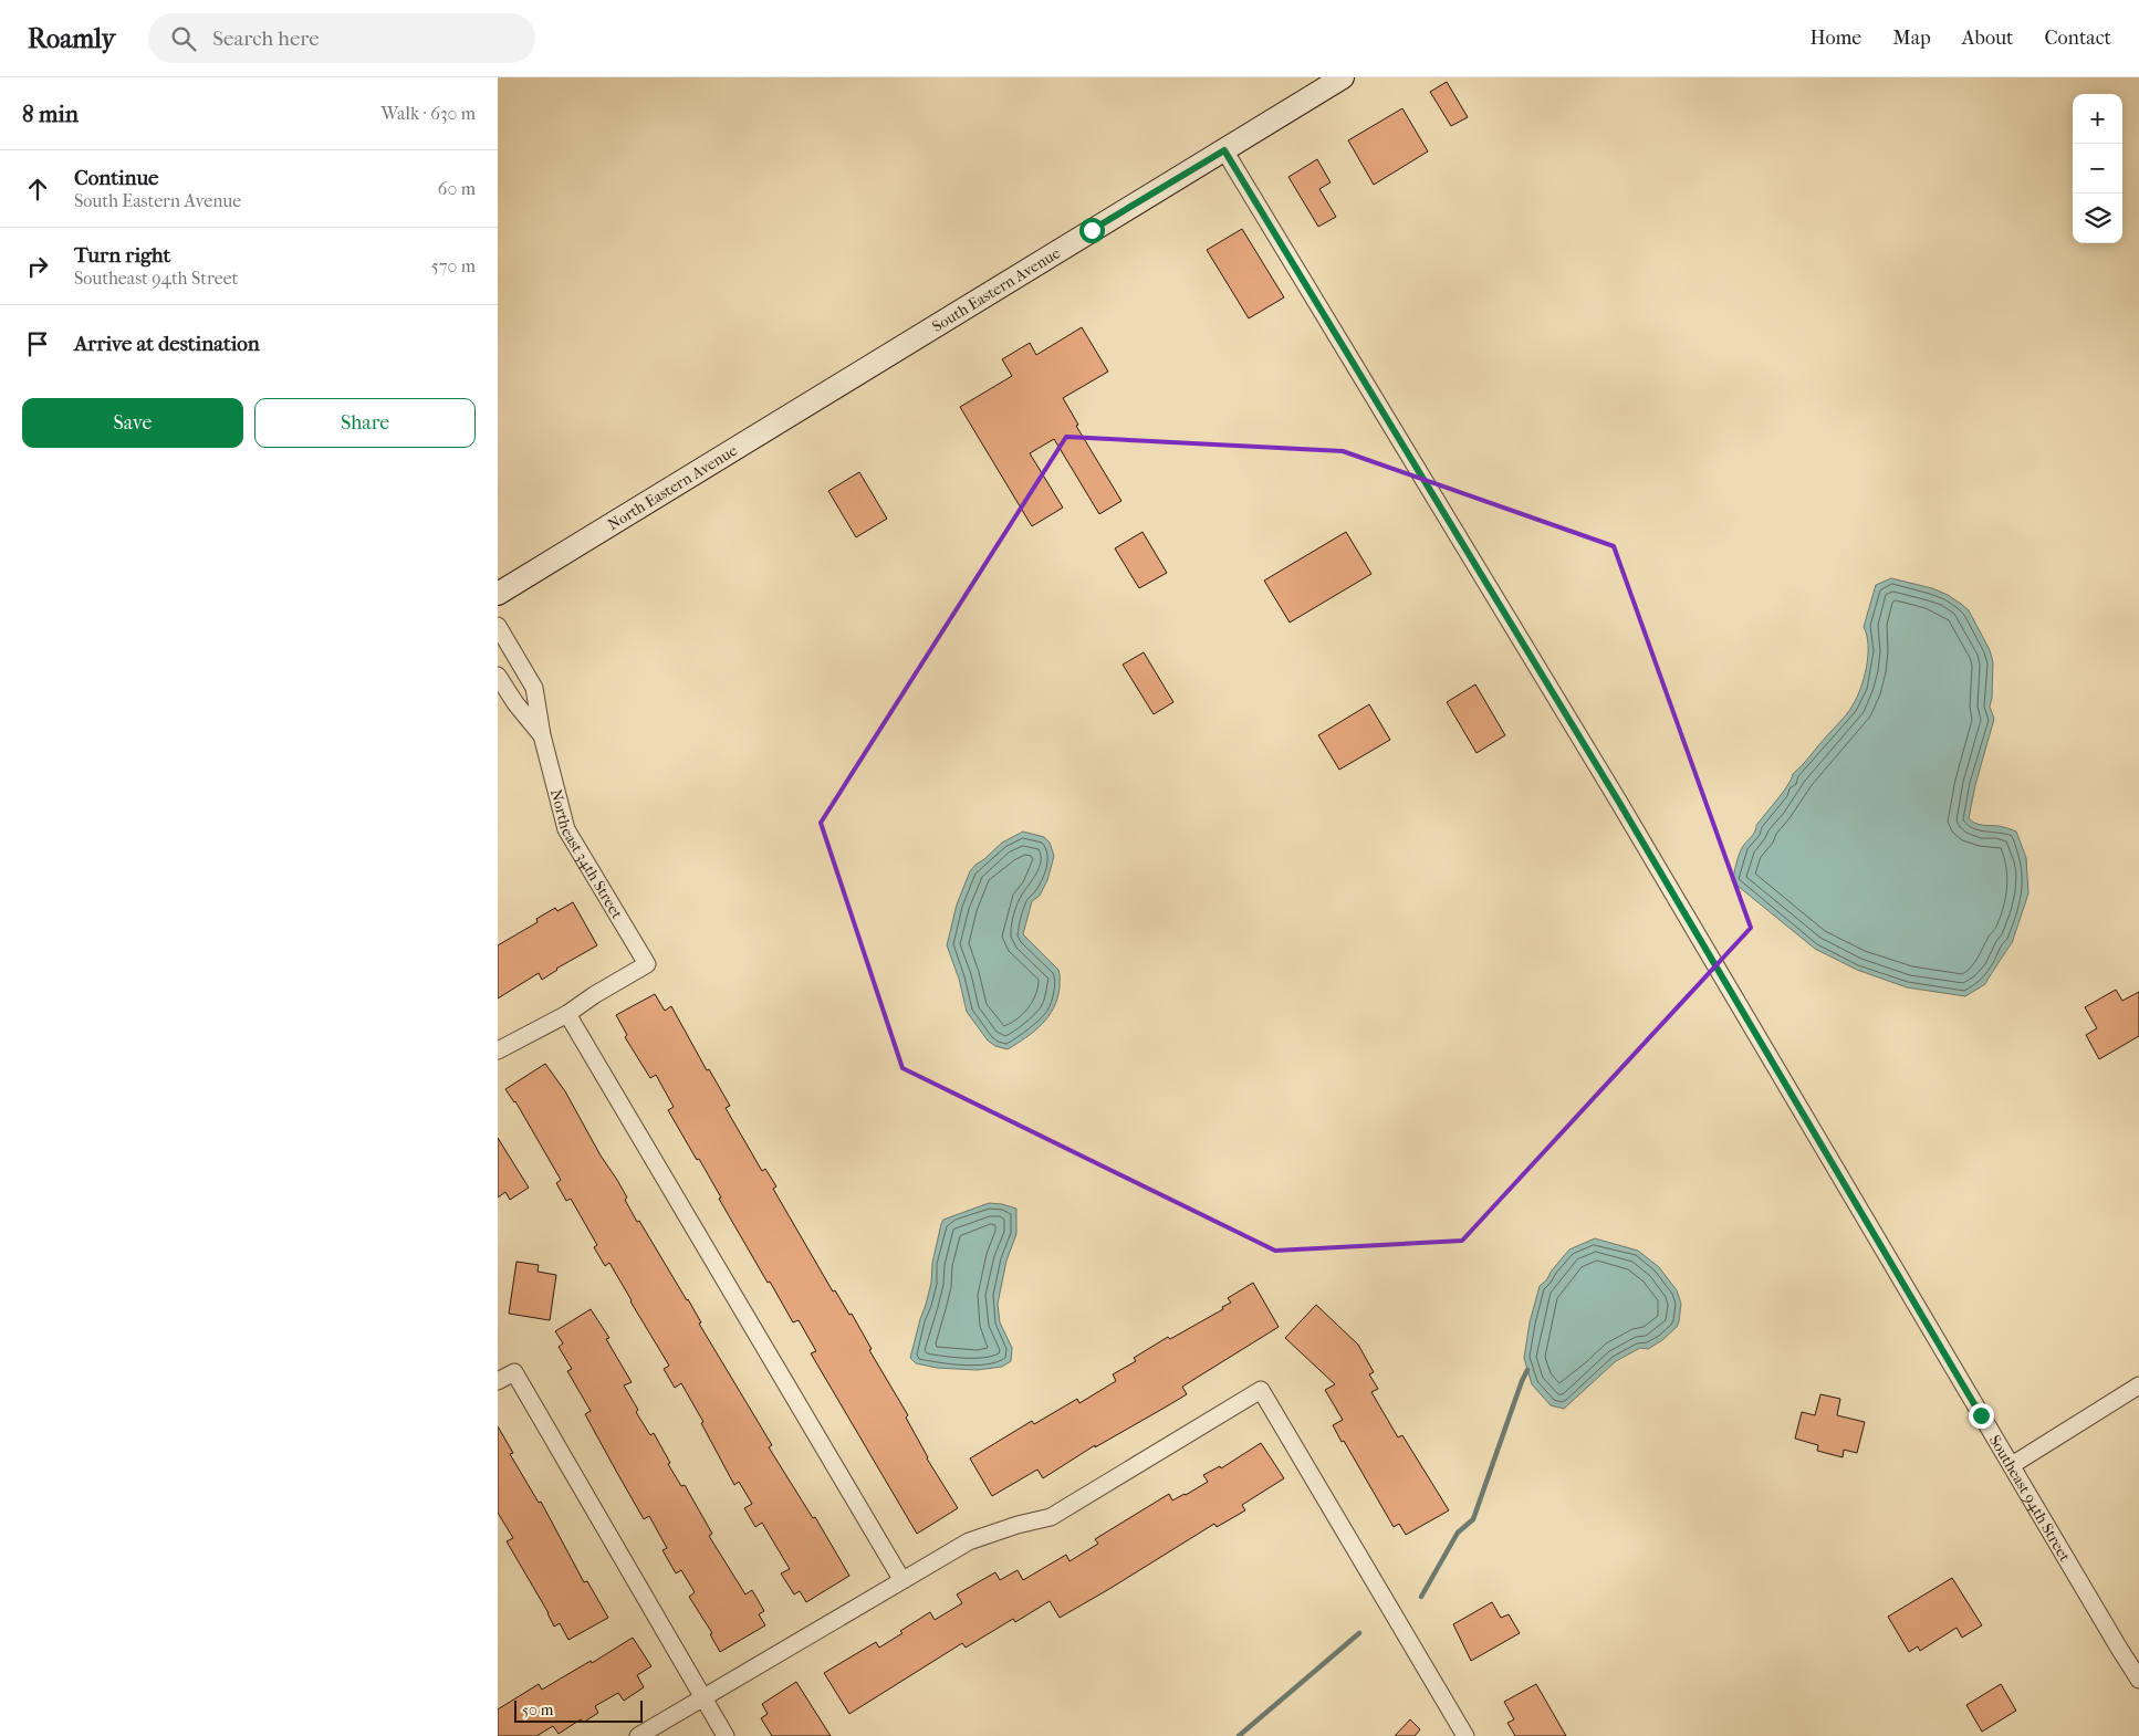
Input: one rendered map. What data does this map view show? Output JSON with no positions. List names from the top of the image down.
{
  "streets": {
    "main road": ["South Eastern Avenue", "North Eastern Avenue"],
    "street": ["Northeast 34th Street", "Southeast 94th Street"]
  },
  "crossings": [
    ["South Eastern Avenue", "North Eastern Avenue"],
    ["South Eastern Avenue", "Southeast 94th Street"]
  ],
  "scale_bar": "50 m",
  "page": {
    "header": "Roamly",
    "search": "Search here",
    "nav": [
      "Home",
      "Map",
      "About",
      "Contact"
    ],
    "heading": ["8 min", "Walk · 630 m"],
    "map_buttons": ["+", "−"],
    "list": [
      ["Continue", "South Eastern Avenue", "60 m"],
      ["Turn right", "Southeast 94th Street", "570 m"],
      "Arrive at destination"
    ],
    "buttons": ["Save", "Share"],
    "scale": "50 m"
  }
}
